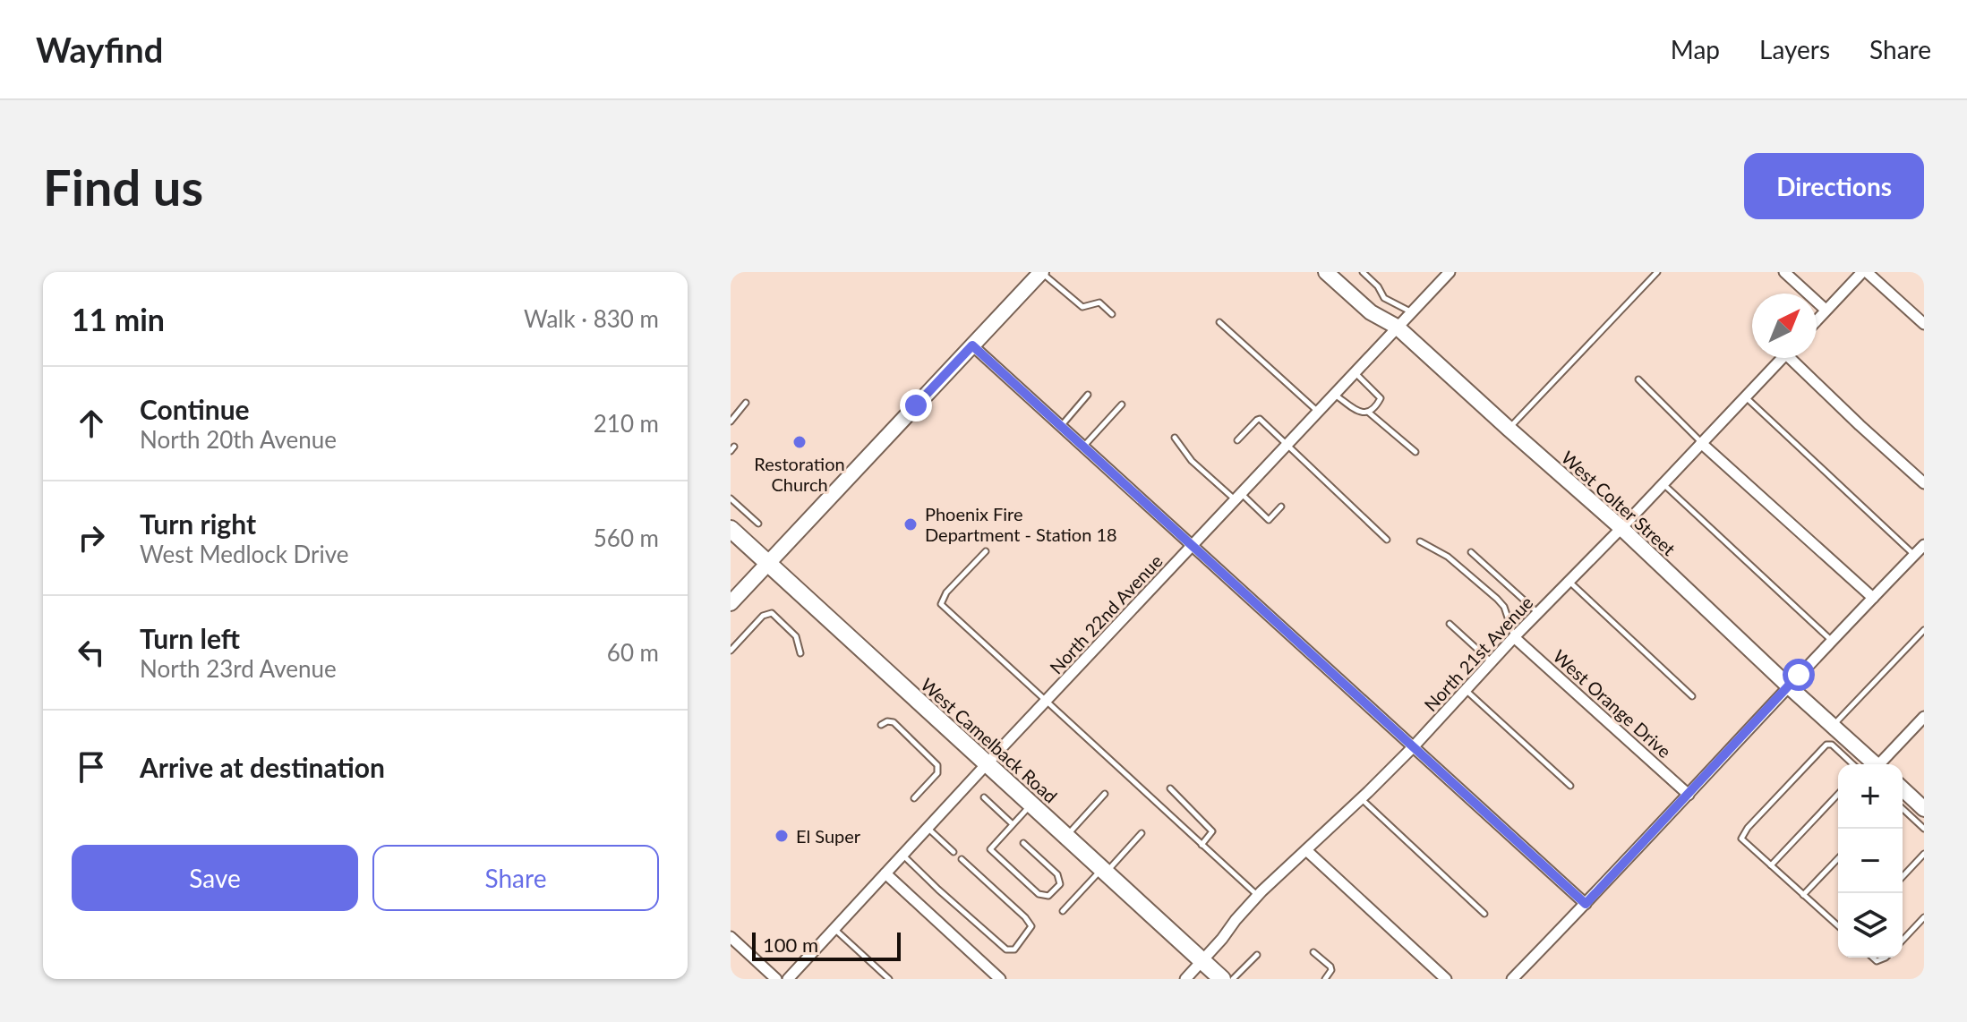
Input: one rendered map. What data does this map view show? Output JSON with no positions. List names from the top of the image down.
{
  "streets": {
    "main road": ["West Camelback Road"],
    "street": [
      "West Colter Street",
      "North 22nd Avenue",
      "North 21st Avenue",
      "West Orange Drive"
    ]
  },
  "crossings": [
    ["West Colter Street", "North 22nd Avenue"],
    ["West Colter Street", "North 21st Avenue"],
    ["North 22nd Avenue", "West Camelback Road"],
    ["North 21st Avenue", "West Orange Drive"],
    ["North 21st Avenue", "West Camelback Road"]
  ],
  "places": ["Restoration Church", "Phoenix Fire Department - Station 18", "El Super"],
  "scale_bar": "100 m",
  "north": "top right",
  "page": {
    "header": "Wayfind",
    "nav": ["Map", "Layers", "Share"],
    "buttons": [
      "Directions",
      ["Save", "Share"]
    ],
    "title": "Find us",
    "heading": ["11 min", "Walk · 830 m"],
    "list": [
      ["Continue", "North 20th Avenue", "210 m"],
      ["Turn right", "West Medlock Drive", "560 m"],
      ["Turn left", "North 23rd Avenue", "60 m"],
      "Arrive at destination"
    ],
    "map_buttons": ["+", "−"],
    "scale": "100 m"
  }
}
